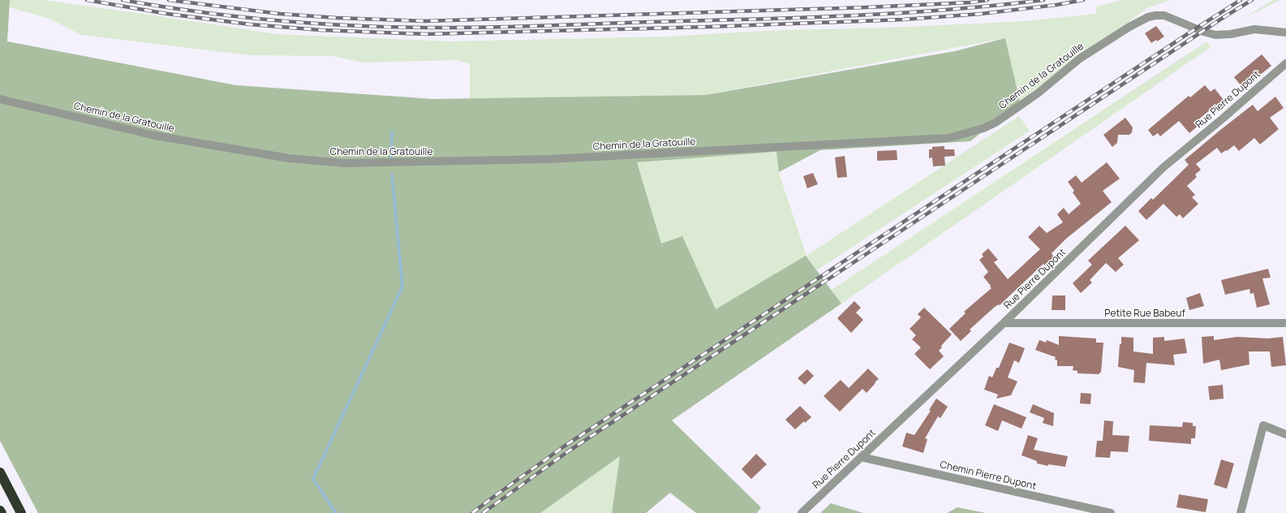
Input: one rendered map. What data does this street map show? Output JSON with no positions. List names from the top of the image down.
{
  "streets": {
    "street": [
      "Chemin de la Gratouille",
      "Rue Pierre Dupont",
      "Petite Rue Babeuf",
      "Chemin Pierre Dupont"
    ]
  },
  "crossings": [
    ["Rue Pierre Dupont", "Petite Rue Babeuf"],
    ["Rue Pierre Dupont", "Chemin Pierre Dupont"]
  ]
}
